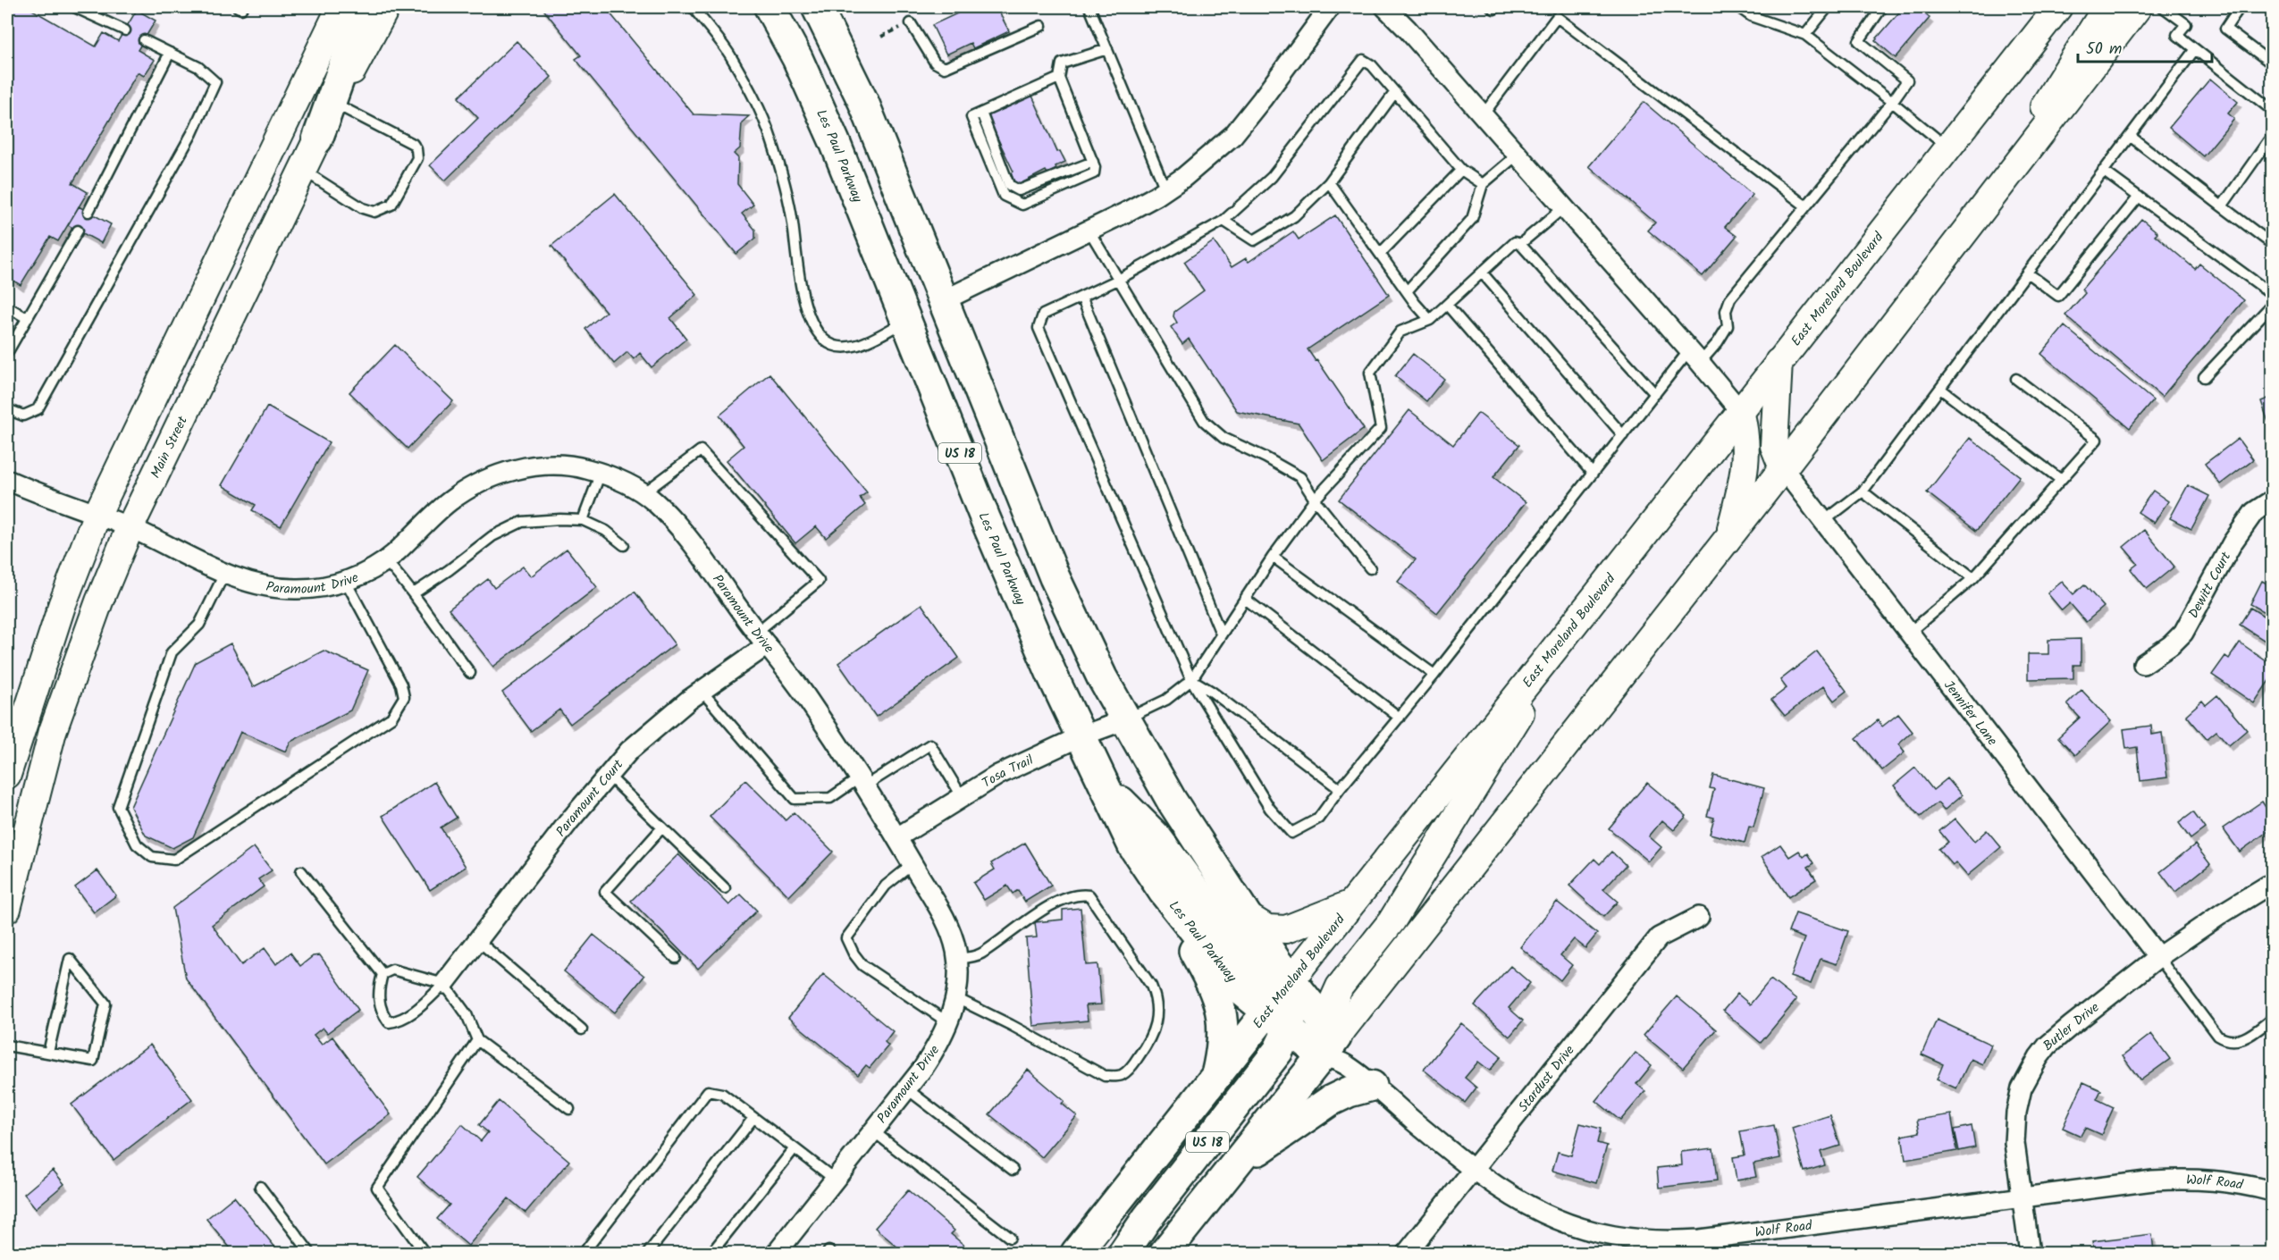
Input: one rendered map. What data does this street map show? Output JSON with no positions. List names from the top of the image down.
{
  "streets": {
    "main road": [
      "Les Paul Parkway",
      "East Moreland Boulevard",
      "Main Street",
      "US 18"
    ],
    "street": [
      "Paramount Drive",
      "Dewitt Court",
      "Jennifer Lane",
      "Tosa Trail",
      "Paramount Court",
      "Butler Drive",
      "Stardust Drive",
      "Wolf Road"
    ]
  },
  "crossings": [
    ["Les Paul Parkway", "East Moreland Boulevard"],
    ["Les Paul Parkway", "US 18"],
    ["Les Paul Parkway", "Tosa Trail"],
    ["Les Paul Parkway", "Wolf Road"],
    ["East Moreland Boulevard", "US 18"],
    ["Main Street", "Paramount Drive"],
    ["Paramount Drive", "Tosa Trail"],
    ["Paramount Drive", "Paramount Court"],
    ["Jennifer Lane", "Butler Drive"],
    ["Butler Drive", "Wolf Road"],
    ["Stardust Drive", "Wolf Road"]
  ],
  "scale_bar": "50 m"
}
